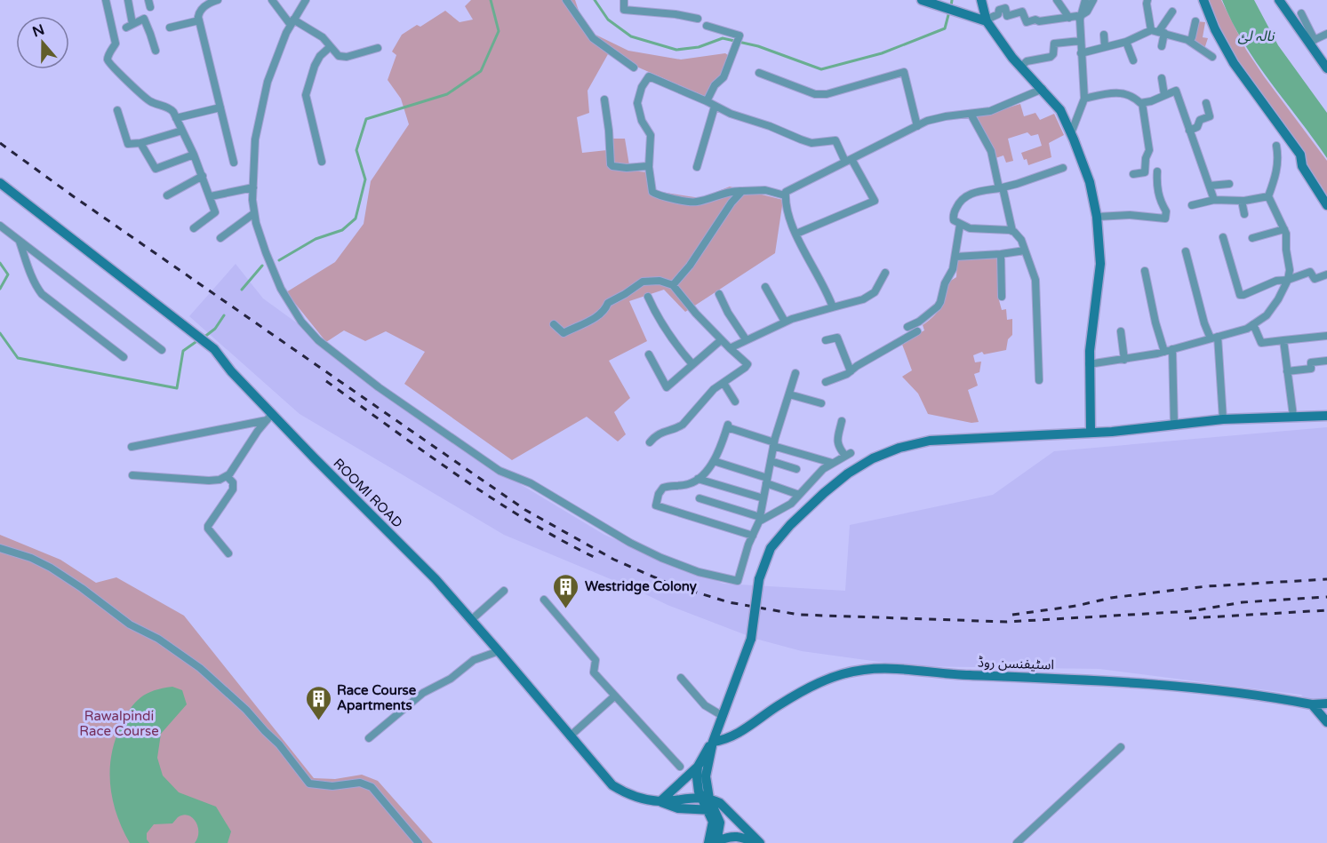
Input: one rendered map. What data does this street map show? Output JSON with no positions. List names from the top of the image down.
{
  "streets": {
    "street": ["ROOMI ROAD", "اسٹیفنسن روڈ"]
  },
  "water": ["نالہ لئ"],
  "parks": ["Rawalpindi Race Course"],
  "places": {
    "building": ["Westridge Colony", "Race Course Apartments"]
  },
  "north": "top"
}
